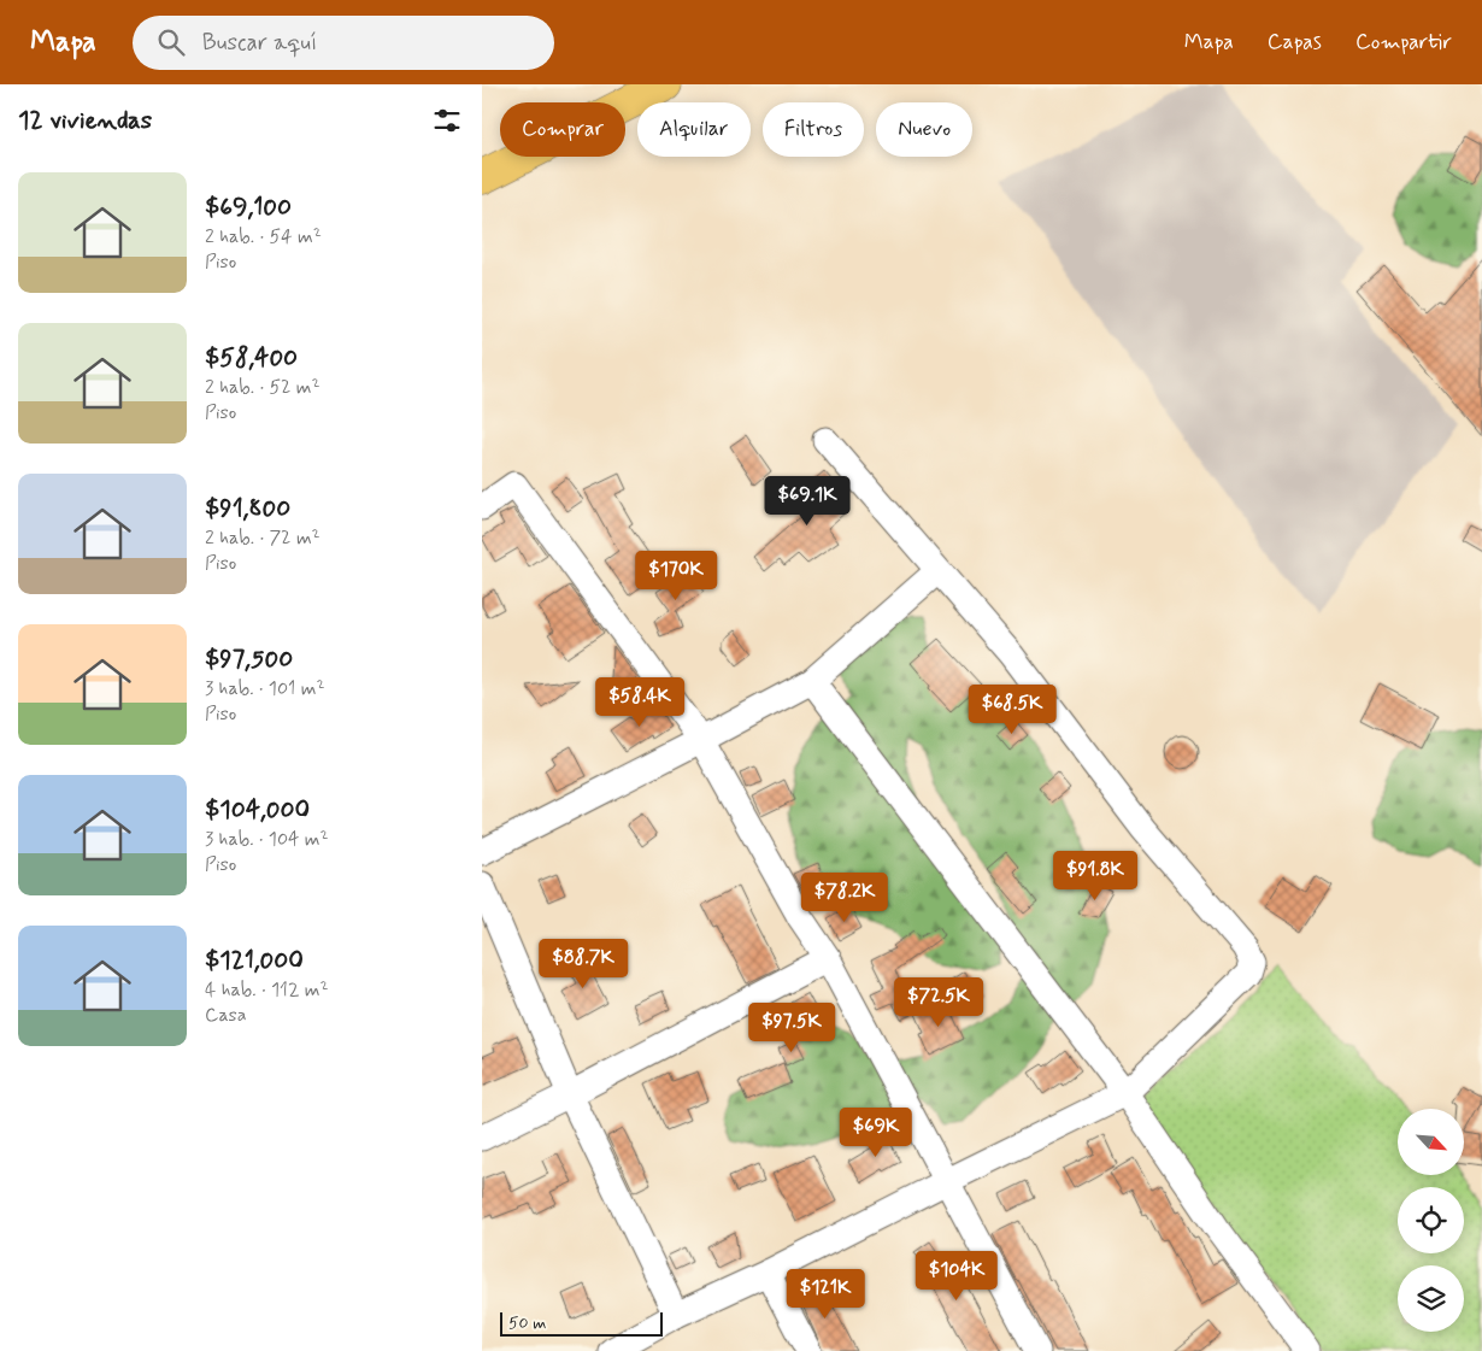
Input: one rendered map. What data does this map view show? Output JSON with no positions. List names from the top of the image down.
{
  "scale_bar": "50 m",
  "north": "bottom right",
  "page": {
    "header": "Mapa",
    "search": "Buscar aquí",
    "nav": ["Mapa", "Capas", "Compartir"],
    "heading": "12 viviendas",
    "chip": [
      "Comprar",
      "Alquilar",
      "Filtros",
      "Nuevo"
    ],
    "list": [
      {
        "name": "$69,100",
        "note": "2 hab. · 54 m² · Piso"
      },
      {
        "name": "$58,400",
        "note": "2 hab. · 52 m² · Piso"
      },
      {
        "name": "$91,800",
        "note": "2 hab. · 72 m² · Piso"
      },
      {
        "name": "$97,500",
        "note": "3 hab. · 101 m² · Piso"
      },
      {
        "name": "$104,000",
        "note": "3 hab. · 104 m² · Piso"
      },
      {
        "name": "$121,000",
        "note": "4 hab. · 112 m² · Casa"
      }
    ],
    "price": [
      "$69.1K",
      "$170K",
      "$58.4K",
      "$68.5K",
      "$91.8K",
      "$78.2K",
      "$88.7K",
      "$72.5K",
      "$97.5K",
      "$69K",
      "$104K",
      "$121K"
    ],
    "scale": "50 m"
  }
}
